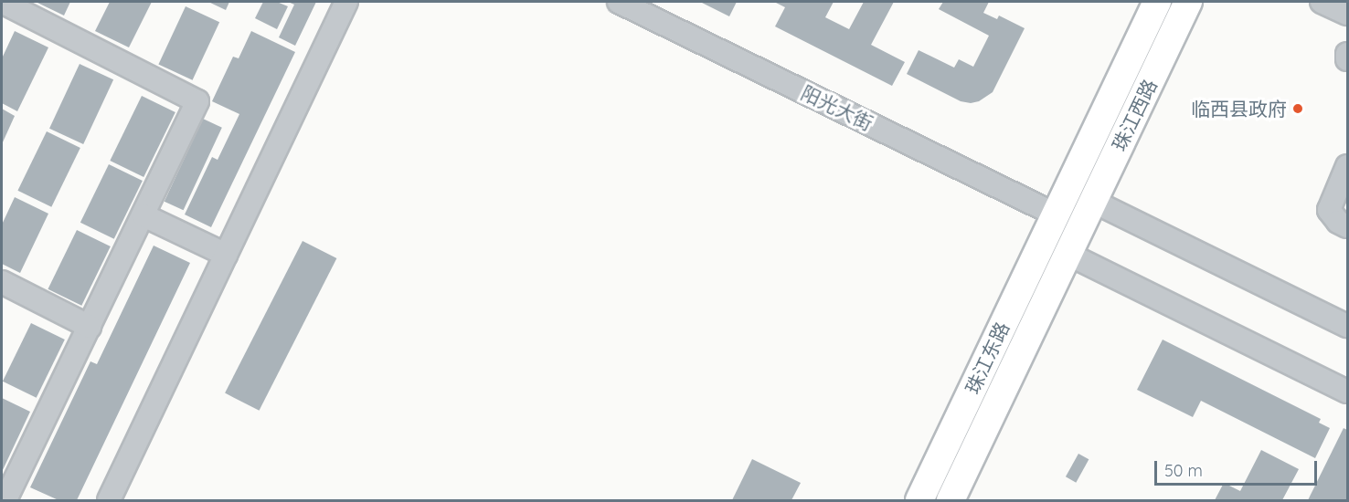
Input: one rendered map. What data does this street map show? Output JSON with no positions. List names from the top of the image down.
{
  "streets": {
    "main road": ["珠江西路", "珠江东路"],
    "street": ["阳光大街"]
  },
  "crossings": [
    ["阳光大街", "珠江西路"],
    ["阳光大街", "珠江东路"],
    ["珠江西路", "珠江东路"]
  ],
  "places": ["临西县政府"],
  "scale_bar": "50 m"
}
